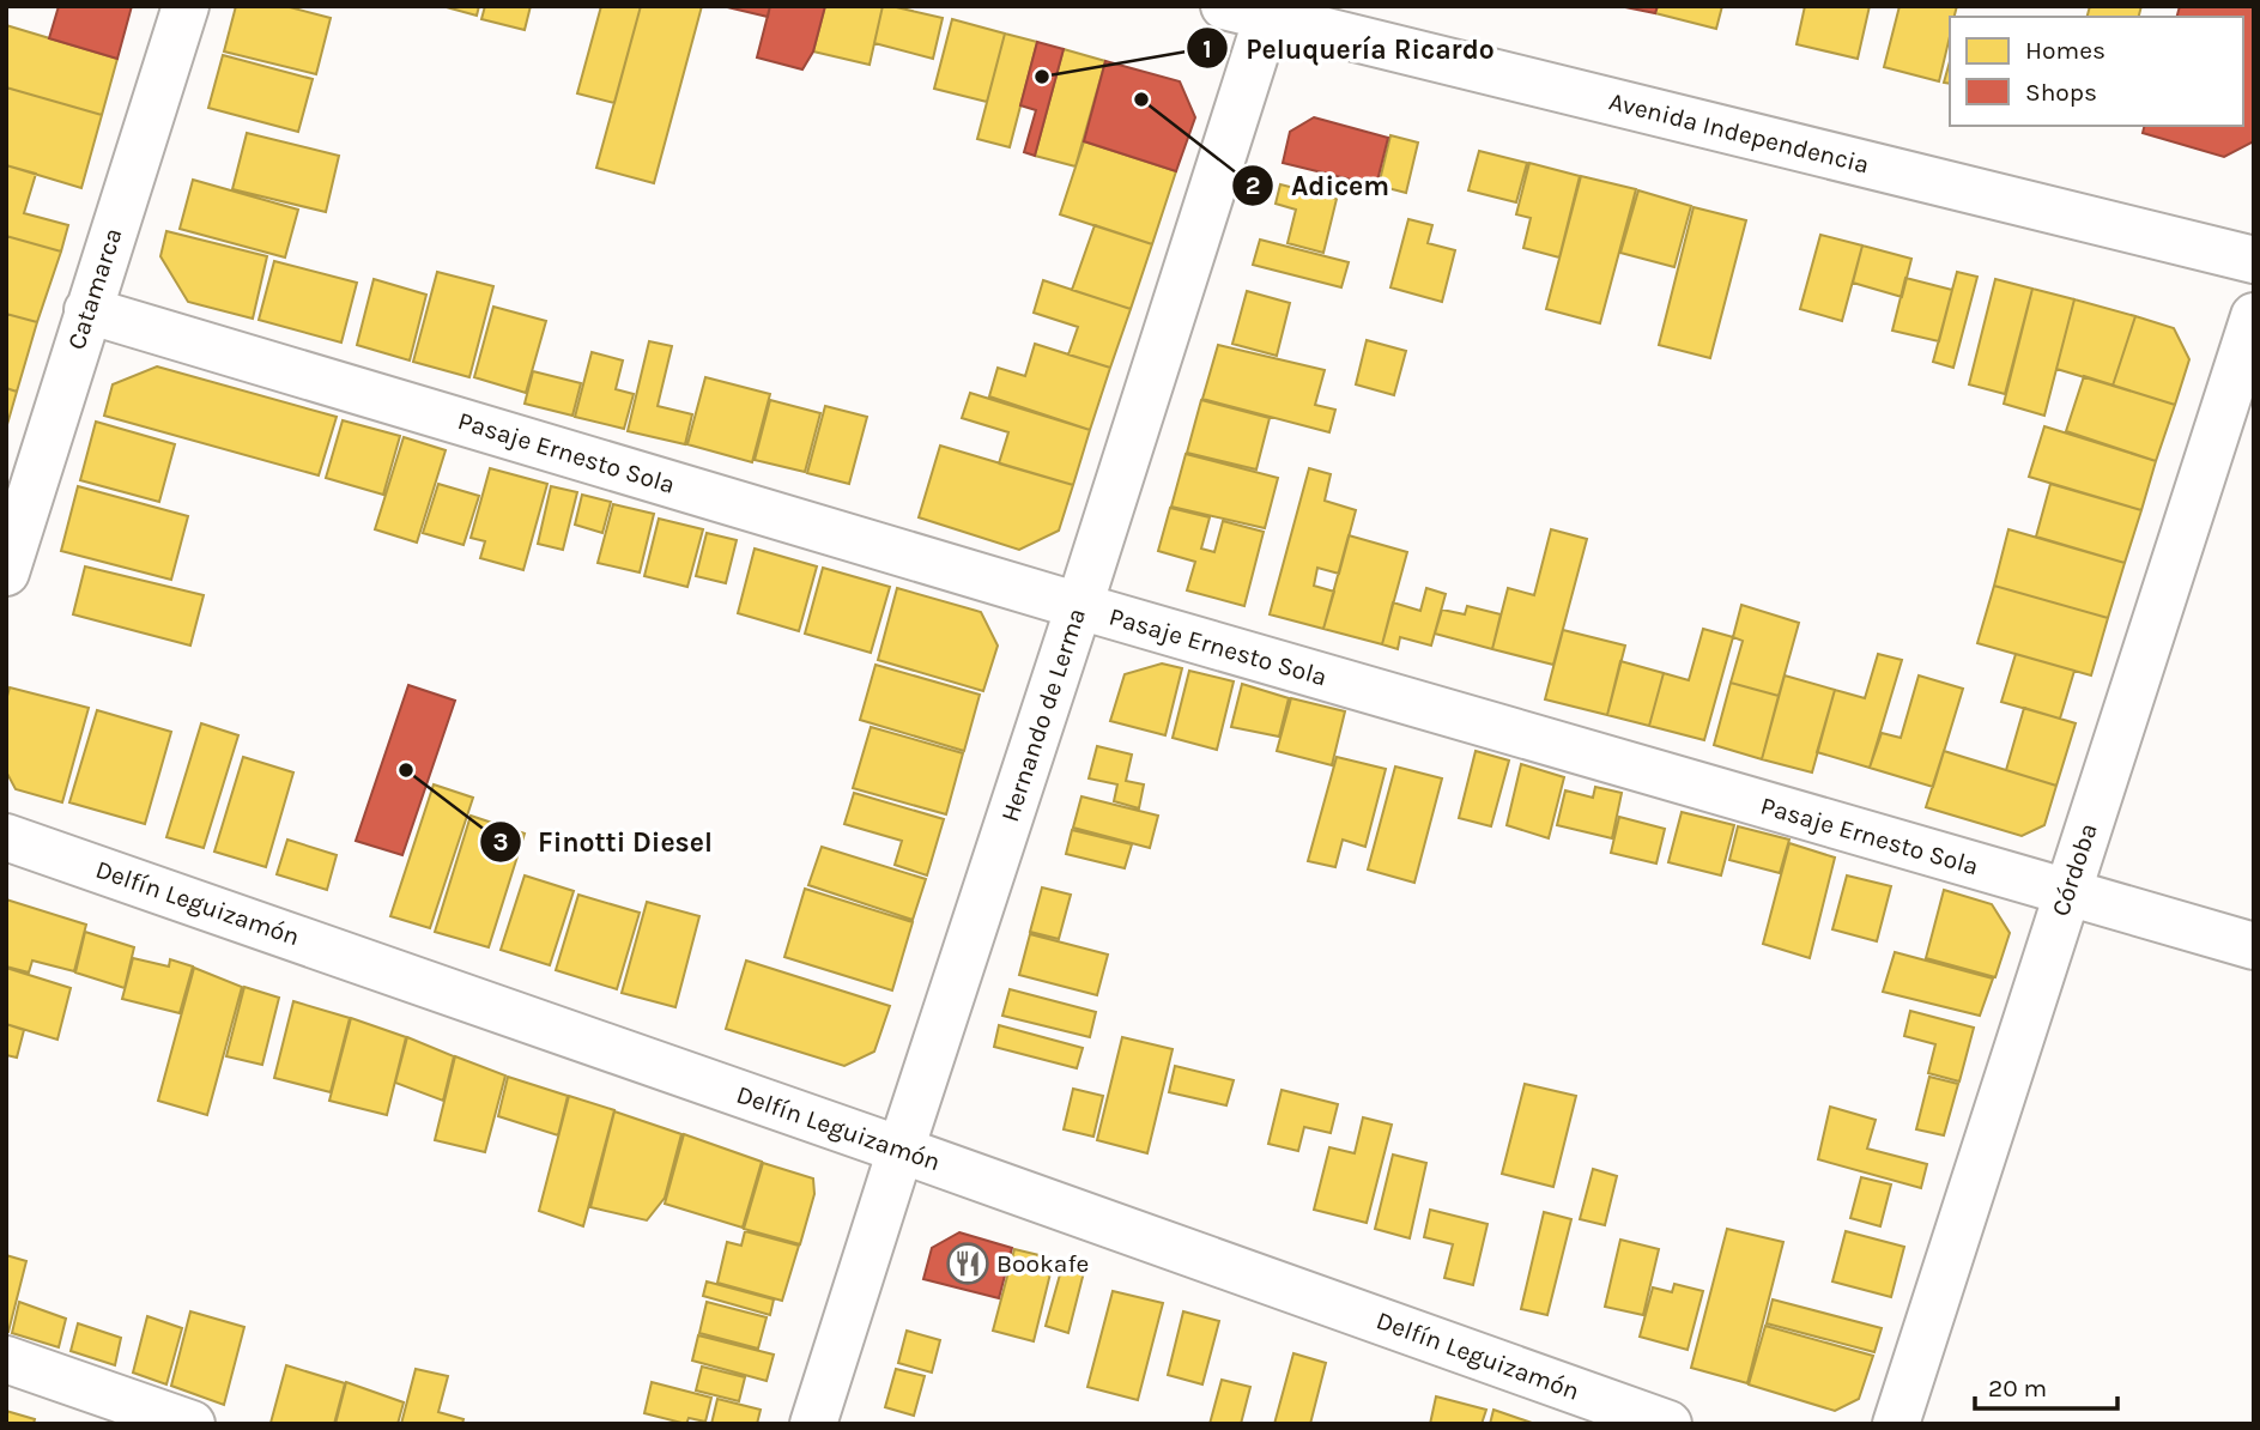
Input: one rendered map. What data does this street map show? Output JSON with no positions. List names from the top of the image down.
{
  "streets": {
    "street": [
      "Avenida Independencia",
      "Catamarca",
      "Pasaje Ernesto Sola",
      "Hernando de Lerma",
      "Córdoba",
      "Delfín Leguizamón"
    ]
  },
  "crossings": [
    ["Avenida Independencia", "Hernando de Lerma"],
    ["Catamarca", "Pasaje Ernesto Sola"],
    ["Pasaje Ernesto Sola", "Hernando de Lerma"],
    ["Pasaje Ernesto Sola", "Córdoba"],
    ["Hernando de Lerma", "Delfín Leguizamón"]
  ],
  "places": {
    "other": ["Peluquería Ricardo", "Adicem", "Finotti Diesel"],
    "restaurant": ["Bookafe"]
  },
  "legend": ["Homes", "Shops"],
  "scale_bar": "20 m"
}
